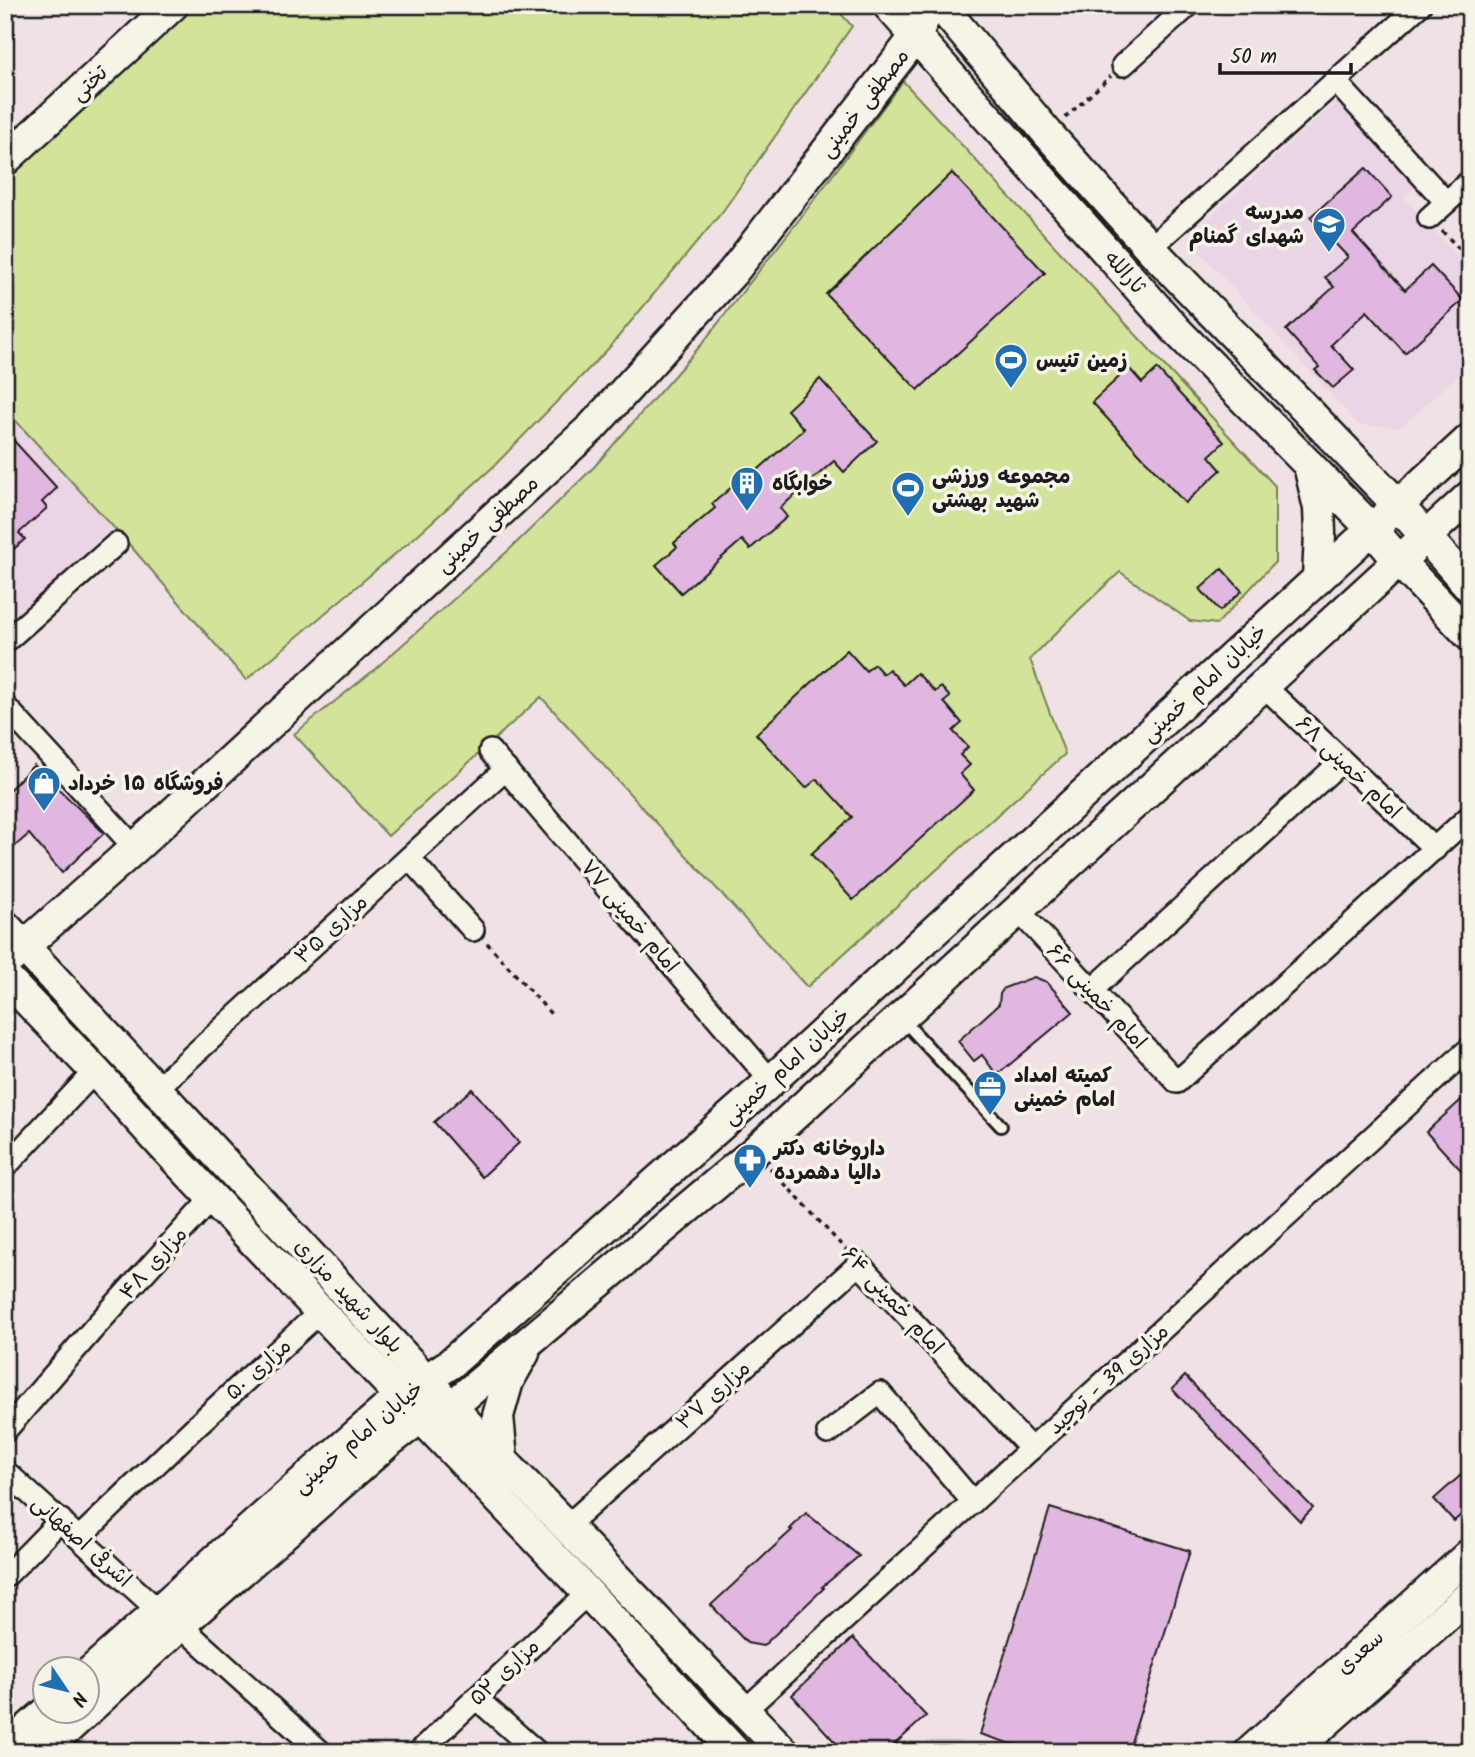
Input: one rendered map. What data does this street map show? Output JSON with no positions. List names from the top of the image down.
{
  "streets": {
    "main road": [
      "تختی",
      "مصطفی خمینی",
      "ثارالله",
      "خیابان امام خمینی",
      "بلوار شهید مزاری",
      "سعدی"
    ],
    "street": [
      "امام خمینی ۶۸",
      "امام خمینی ۷۷",
      "مزاری ۳۵",
      "امام خمینی ۶۶",
      "مزاری ۴۸",
      "امام خمینی ۶۴",
      "مزاری ۵۰",
      "مزاری 39 - توحید",
      "مزاری ۳۷",
      "اشرفی اصفهانی",
      "مزاری ۵۲"
    ]
  },
  "crossings": [
    ["مصطفی خمینی", "ثارالله"],
    ["مصطفی خمینی", "بلوار شهید مزاری"],
    ["ثارالله", "خیابان امام خمینی"],
    ["خیابان امام خمینی", "امام خمینی ۶۸"],
    ["خیابان امام خمینی", "امام خمینی ۷۷"],
    ["خیابان امام خمینی", "امام خمینی ۶۶"],
    ["خیابان امام خمینی", "بلوار شهید مزاری"],
    ["خیابان امام خمینی", "امام خمینی ۶۴"],
    ["خیابان امام خمینی", "اشرفی اصفهانی"],
    ["امام خمینی ۶۸", "امام خمینی ۶۶"],
    ["امام خمینی ۷۷", "مزاری ۳۵"],
    ["مزاری ۳۵", "بلوار شهید مزاری"],
    ["مزاری ۴۸", "بلوار شهید مزاری"],
    ["بلوار شهید مزاری", "مزاری ۵۰"],
    ["بلوار شهید مزاری", "مزاری 39 - توحید"],
    ["بلوار شهید مزاری", "مزاری ۳۷"],
    ["بلوار شهید مزاری", "مزاری ۵۲"],
    ["امام خمینی ۶۴", "مزاری 39 - توحید"],
    ["امام خمینی ۶۴", "مزاری ۳۷"],
    ["مزاری ۵۰", "اشرفی اصفهانی"]
  ],
  "places": {
    "school or university": ["مدرسه شهدای گمنام"],
    "sports": ["زمین تنیس", "مجموعه ورزشی شهید بهشتی"],
    "building": ["خوابگاه"],
    "shop": ["فروشگاه ۱۵ خرداد"],
    "office": ["کمیته امداد امام خمینی"],
    "pharmacy": ["داروخانه دکتر دالیا دهمرده"]
  },
  "scale_bar": "50 m",
  "north": "bottom right"
}
